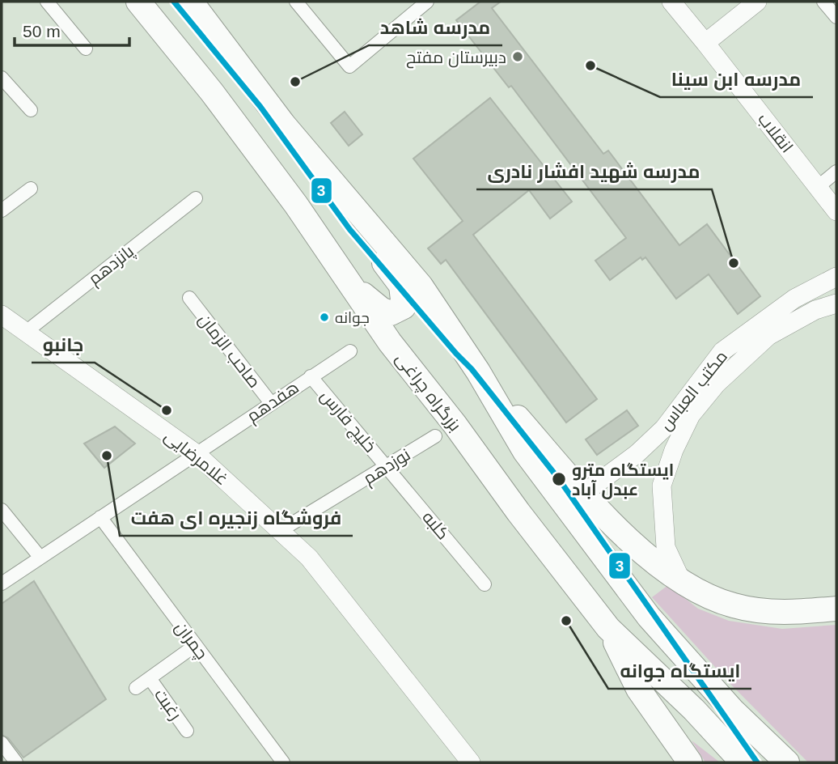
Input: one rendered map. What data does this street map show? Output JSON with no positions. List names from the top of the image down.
{
  "streets": {
    "highway": ["بزرگراه چراغی"],
    "main road": ["انقلاب", "مکتب العباس", "غلامرضایی"],
    "street": [
      "پانزدهم",
      "صاحب الزمان",
      "هفدهم",
      "خلیج فارس",
      "نوزدهم",
      "کلبه",
      "چمران",
      "رغبت"
    ]
  },
  "crossings": [
    ["پانزدهم", "غلامرضایی"],
    ["صاحب الزمان", "هفدهم"],
    ["هفدهم", "خلیج فارس"],
    ["هفدهم", "غلامرضایی"],
    ["هفدهم", "چمران"],
    ["خلیج فارس", "نوزدهم"],
    ["خلیج فارس", "کلبه"],
    ["غلامرضایی", "نوزدهم"],
    ["نوزدهم", "کلبه"]
  ],
  "places": [
    "دبیرستان مفتح",
    "مدرسه ابن سینا",
    "مدرسه شاهد",
    "مدرسه شهید افشار نادری",
    "جوانه",
    "جانبو",
    "فروشگاه زنجیره ای هفت",
    "ایستگاه مترو عبدل آباد",
    "ایستگاه جوانه"
  ],
  "lines": ["transit line 3"],
  "scale_bar": "50 m"
}
